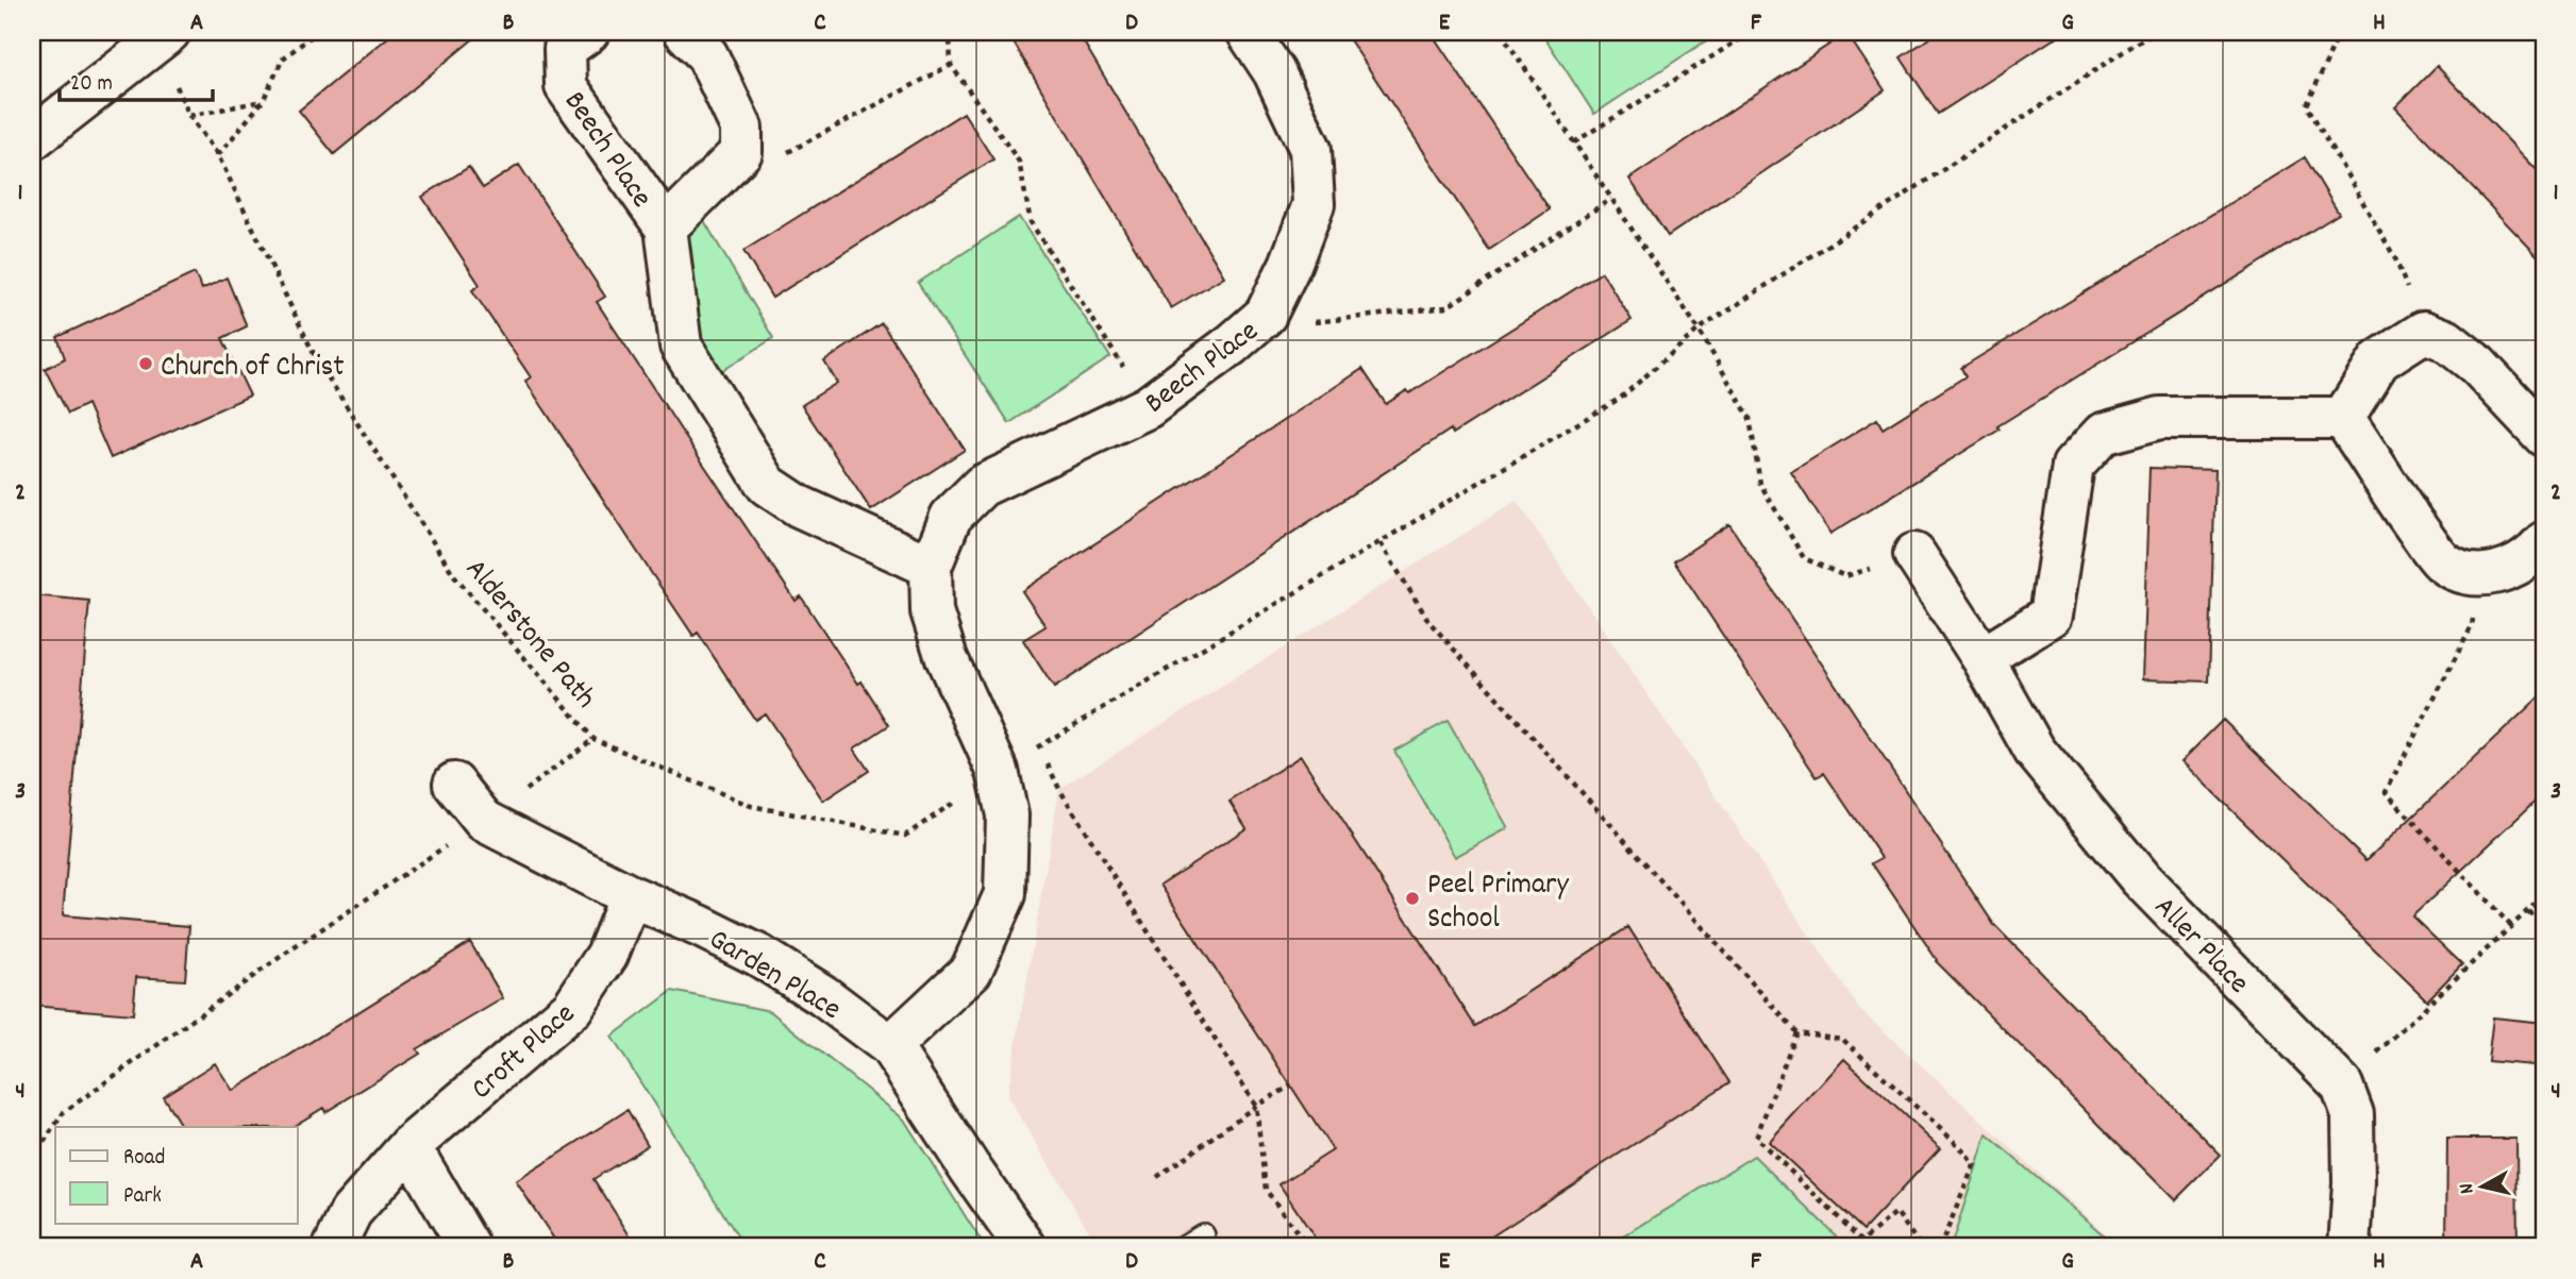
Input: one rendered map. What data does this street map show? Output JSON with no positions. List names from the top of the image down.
{
  "streets": {
    "street": [
      "Beech Place",
      "Aller Place",
      "Garden Place",
      "Croft Place"
    ],
    "path": ["Alderstone Path"]
  },
  "crossings": [
    ["Beech Place", "Garden Place"],
    ["Alderstone Path", "Garden Place"],
    ["Garden Place", "Croft Place"]
  ],
  "places": ["Church of Christ", "Peel Primary School"],
  "legend": ["Road", "Park"],
  "scale_bar": "20 m",
  "north": "left",
  "grid": {
    "columns": [
      "A",
      "B",
      "C",
      "D",
      "E",
      "F",
      "G",
      "H"
    ],
    "rows": [
      "1",
      "2",
      "3",
      "4"
    ]
  }
}
